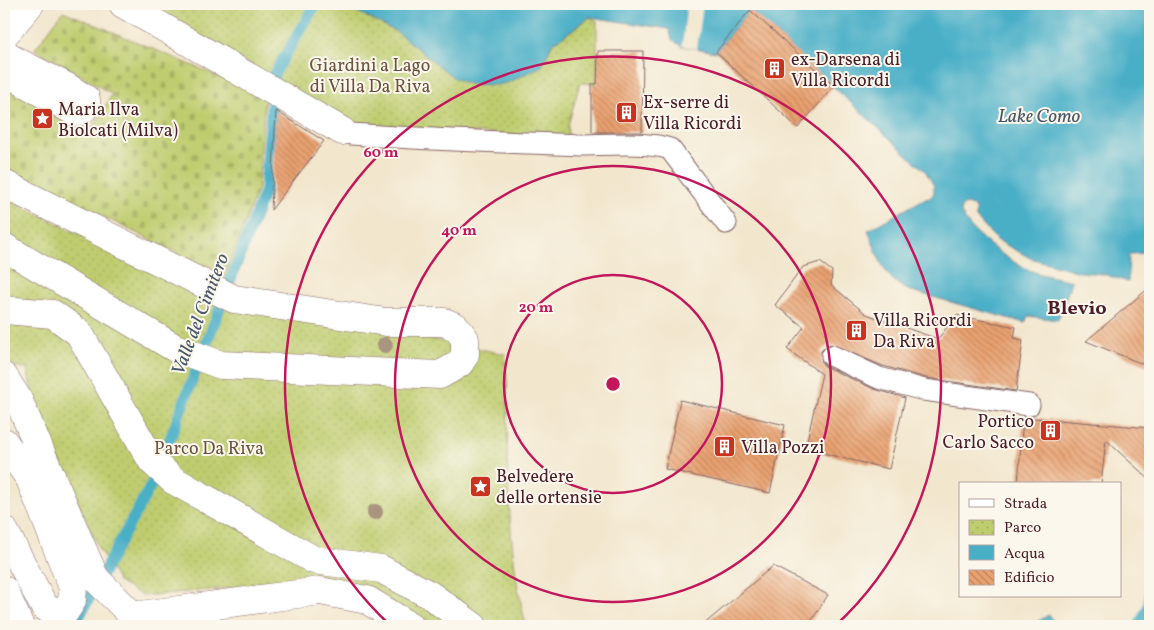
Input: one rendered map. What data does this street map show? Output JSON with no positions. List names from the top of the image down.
{
  "districts": ["Blevio"],
  "water": ["Lake Como", "Valle del Cimitero"],
  "parks": ["Giardini a Lago di Villa Da Riva", "Parco Da Riva"],
  "places": {
    "building": [
      "ex-Darsena di Villa Ricordi",
      "Ex-serre di Villa Ricordi",
      "Villa Ricordi Da Riva",
      "Portico Carlo Sacco",
      "Villa Pozzi"
    ],
    "place": ["Maria Ilva Biolcati (Milva)", "Belvedere delle ortensie"]
  },
  "legend": [
    "Strada",
    "Parco",
    "Acqua",
    "Edificio"
  ],
  "rings": ["60 m", "40 m", "20 m"]
}
